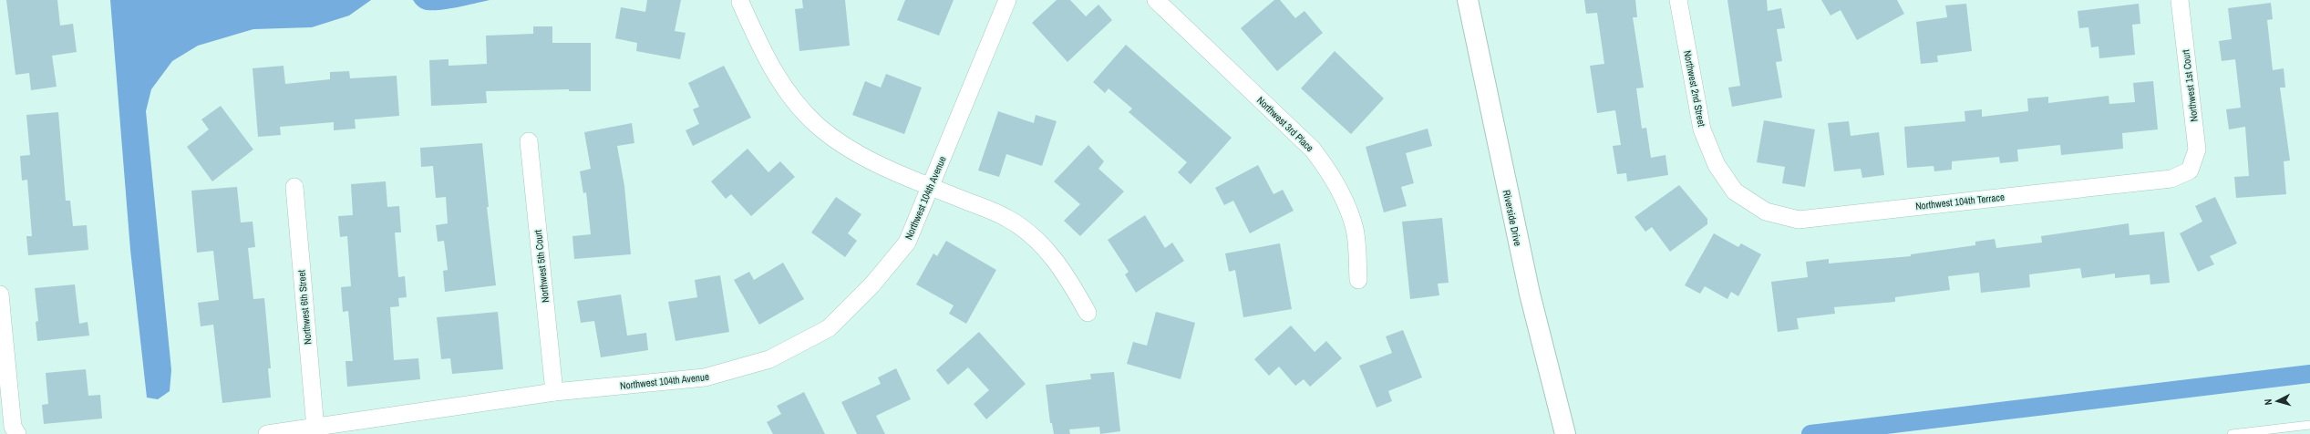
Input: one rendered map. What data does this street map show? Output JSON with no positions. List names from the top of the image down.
{
  "streets": {
    "street": [
      "Northwest 1st Court",
      "Northwest 2nd Street",
      "Northwest 3rd Place",
      "Northwest 104th Avenue",
      "Northwest 104th Terrace",
      "Riverside Drive",
      "Northwest 5th Court",
      "Northwest 6th Street"
    ]
  },
  "crossings": [
    ["Northwest 1st Court", "Northwest 104th Terrace"],
    ["Northwest 2nd Street", "Northwest 104th Terrace"],
    ["Northwest 104th Avenue", "Northwest 5th Court"],
    ["Northwest 104th Avenue", "Northwest 6th Street"]
  ],
  "north": "left"
}
